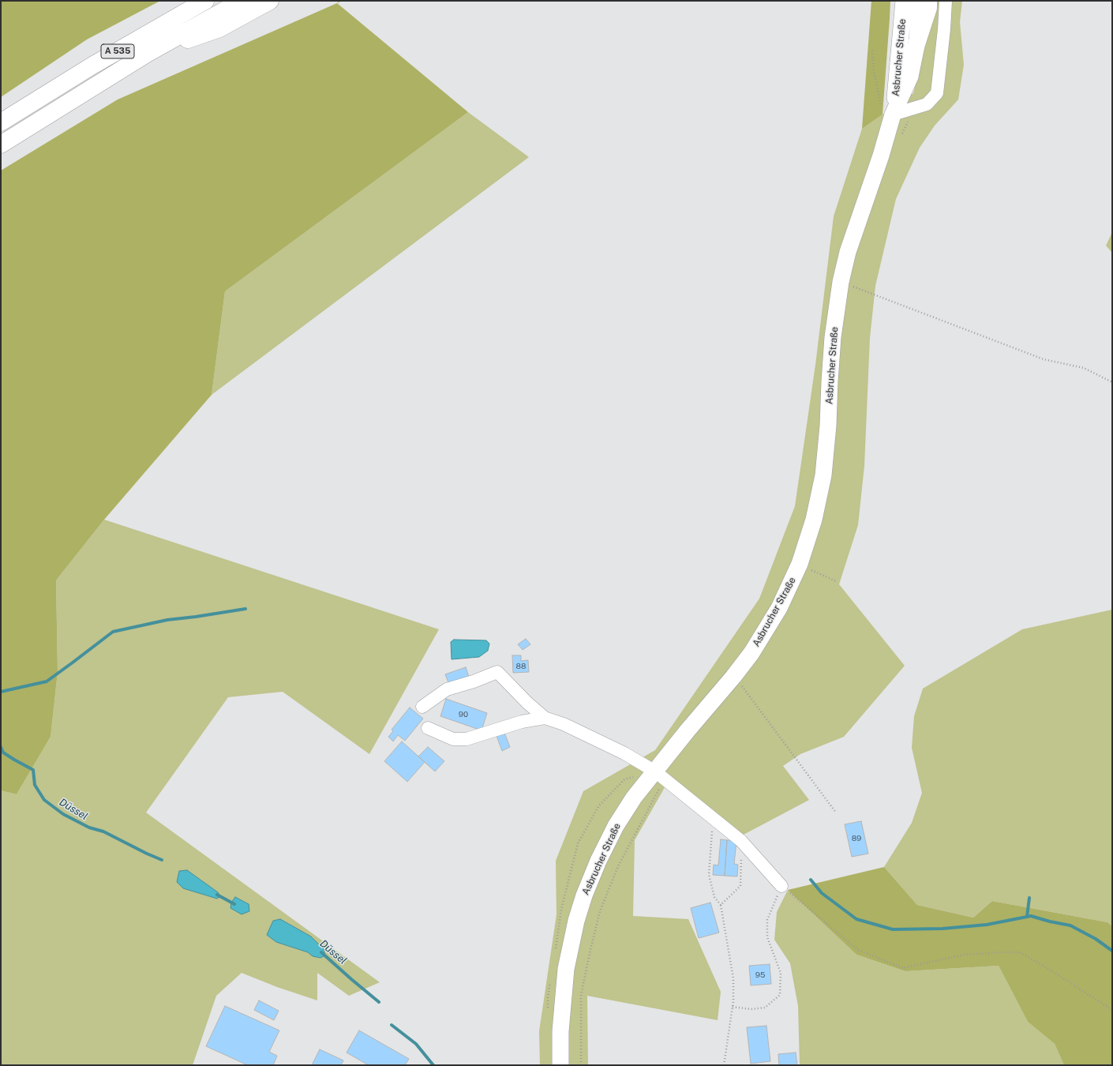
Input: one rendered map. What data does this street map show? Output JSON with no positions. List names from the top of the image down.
{
  "streets": {
    "highway": ["A 535"],
    "main road": ["Asbrucher Straße"]
  },
  "water": ["Düssel"],
  "house_numbers": [
    "88",
    "90",
    "89",
    "95"
  ]
}
